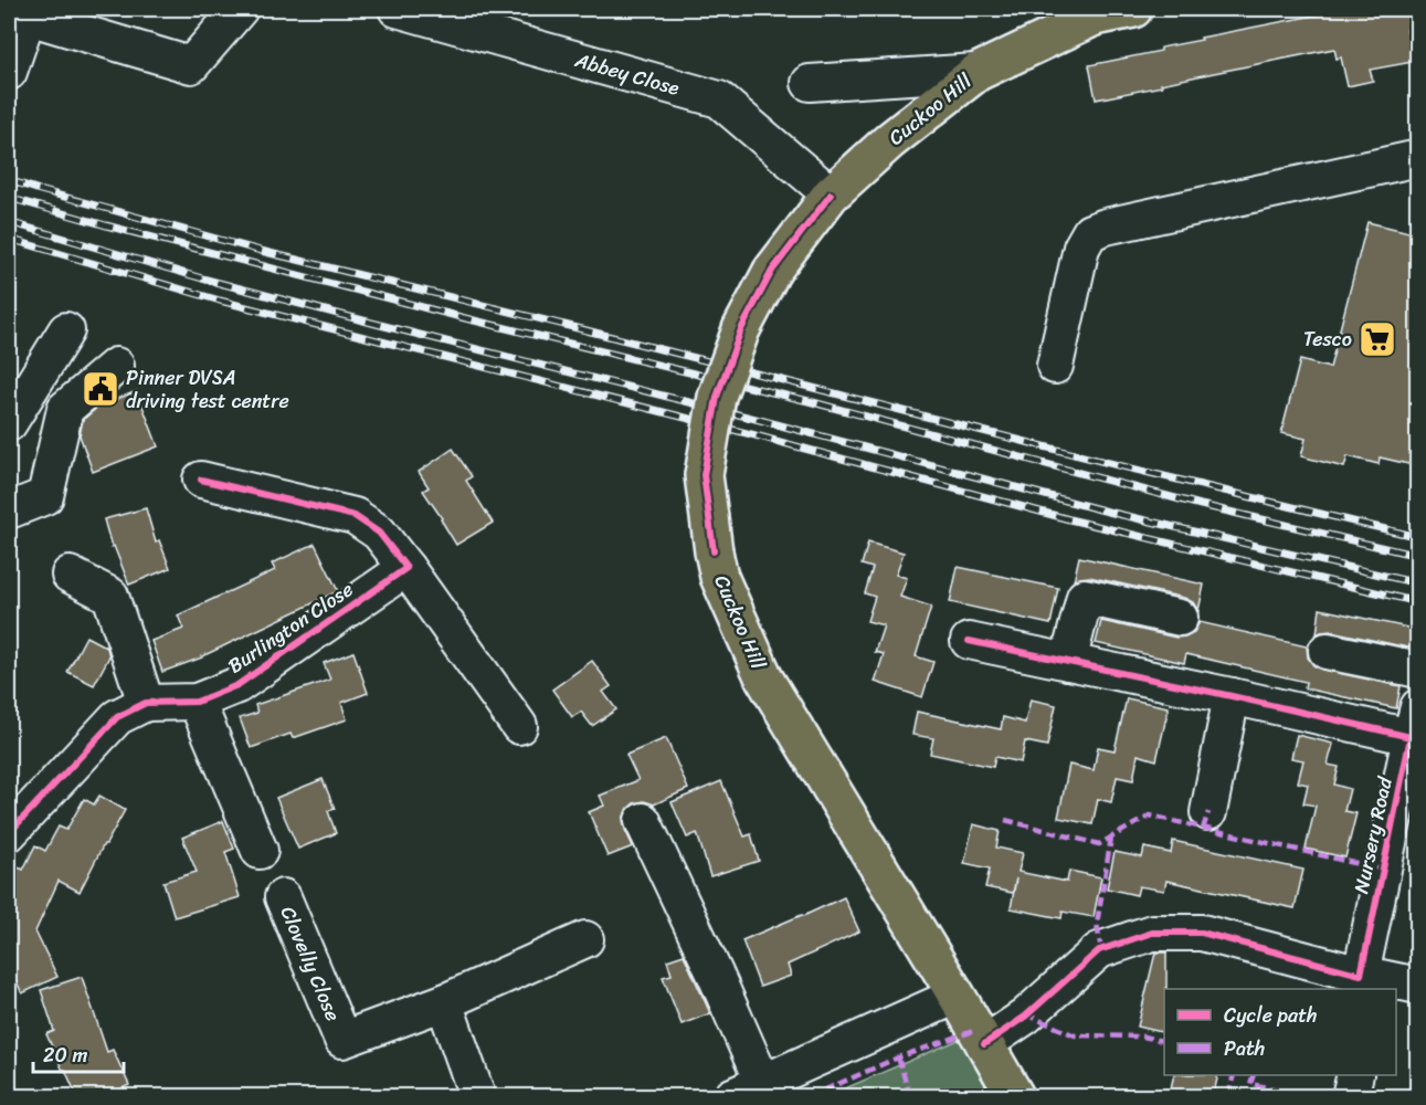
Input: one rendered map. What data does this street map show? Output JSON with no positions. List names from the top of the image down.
{
  "streets": {
    "main road": ["Cuckoo Hill"],
    "street": [
      "Abbey Close",
      "Burlington Close",
      "Nursery Road",
      "Clovelly Close"
    ]
  },
  "crossings": [
    ["Abbey Close", "Cuckoo Hill"]
  ],
  "places": {
    "supermarket": ["Tesco"],
    "public building": ["Pinner DVSA driving test centre"]
  },
  "legend": ["Cycle path", "Path"],
  "scale_bar": "20 m"
}
